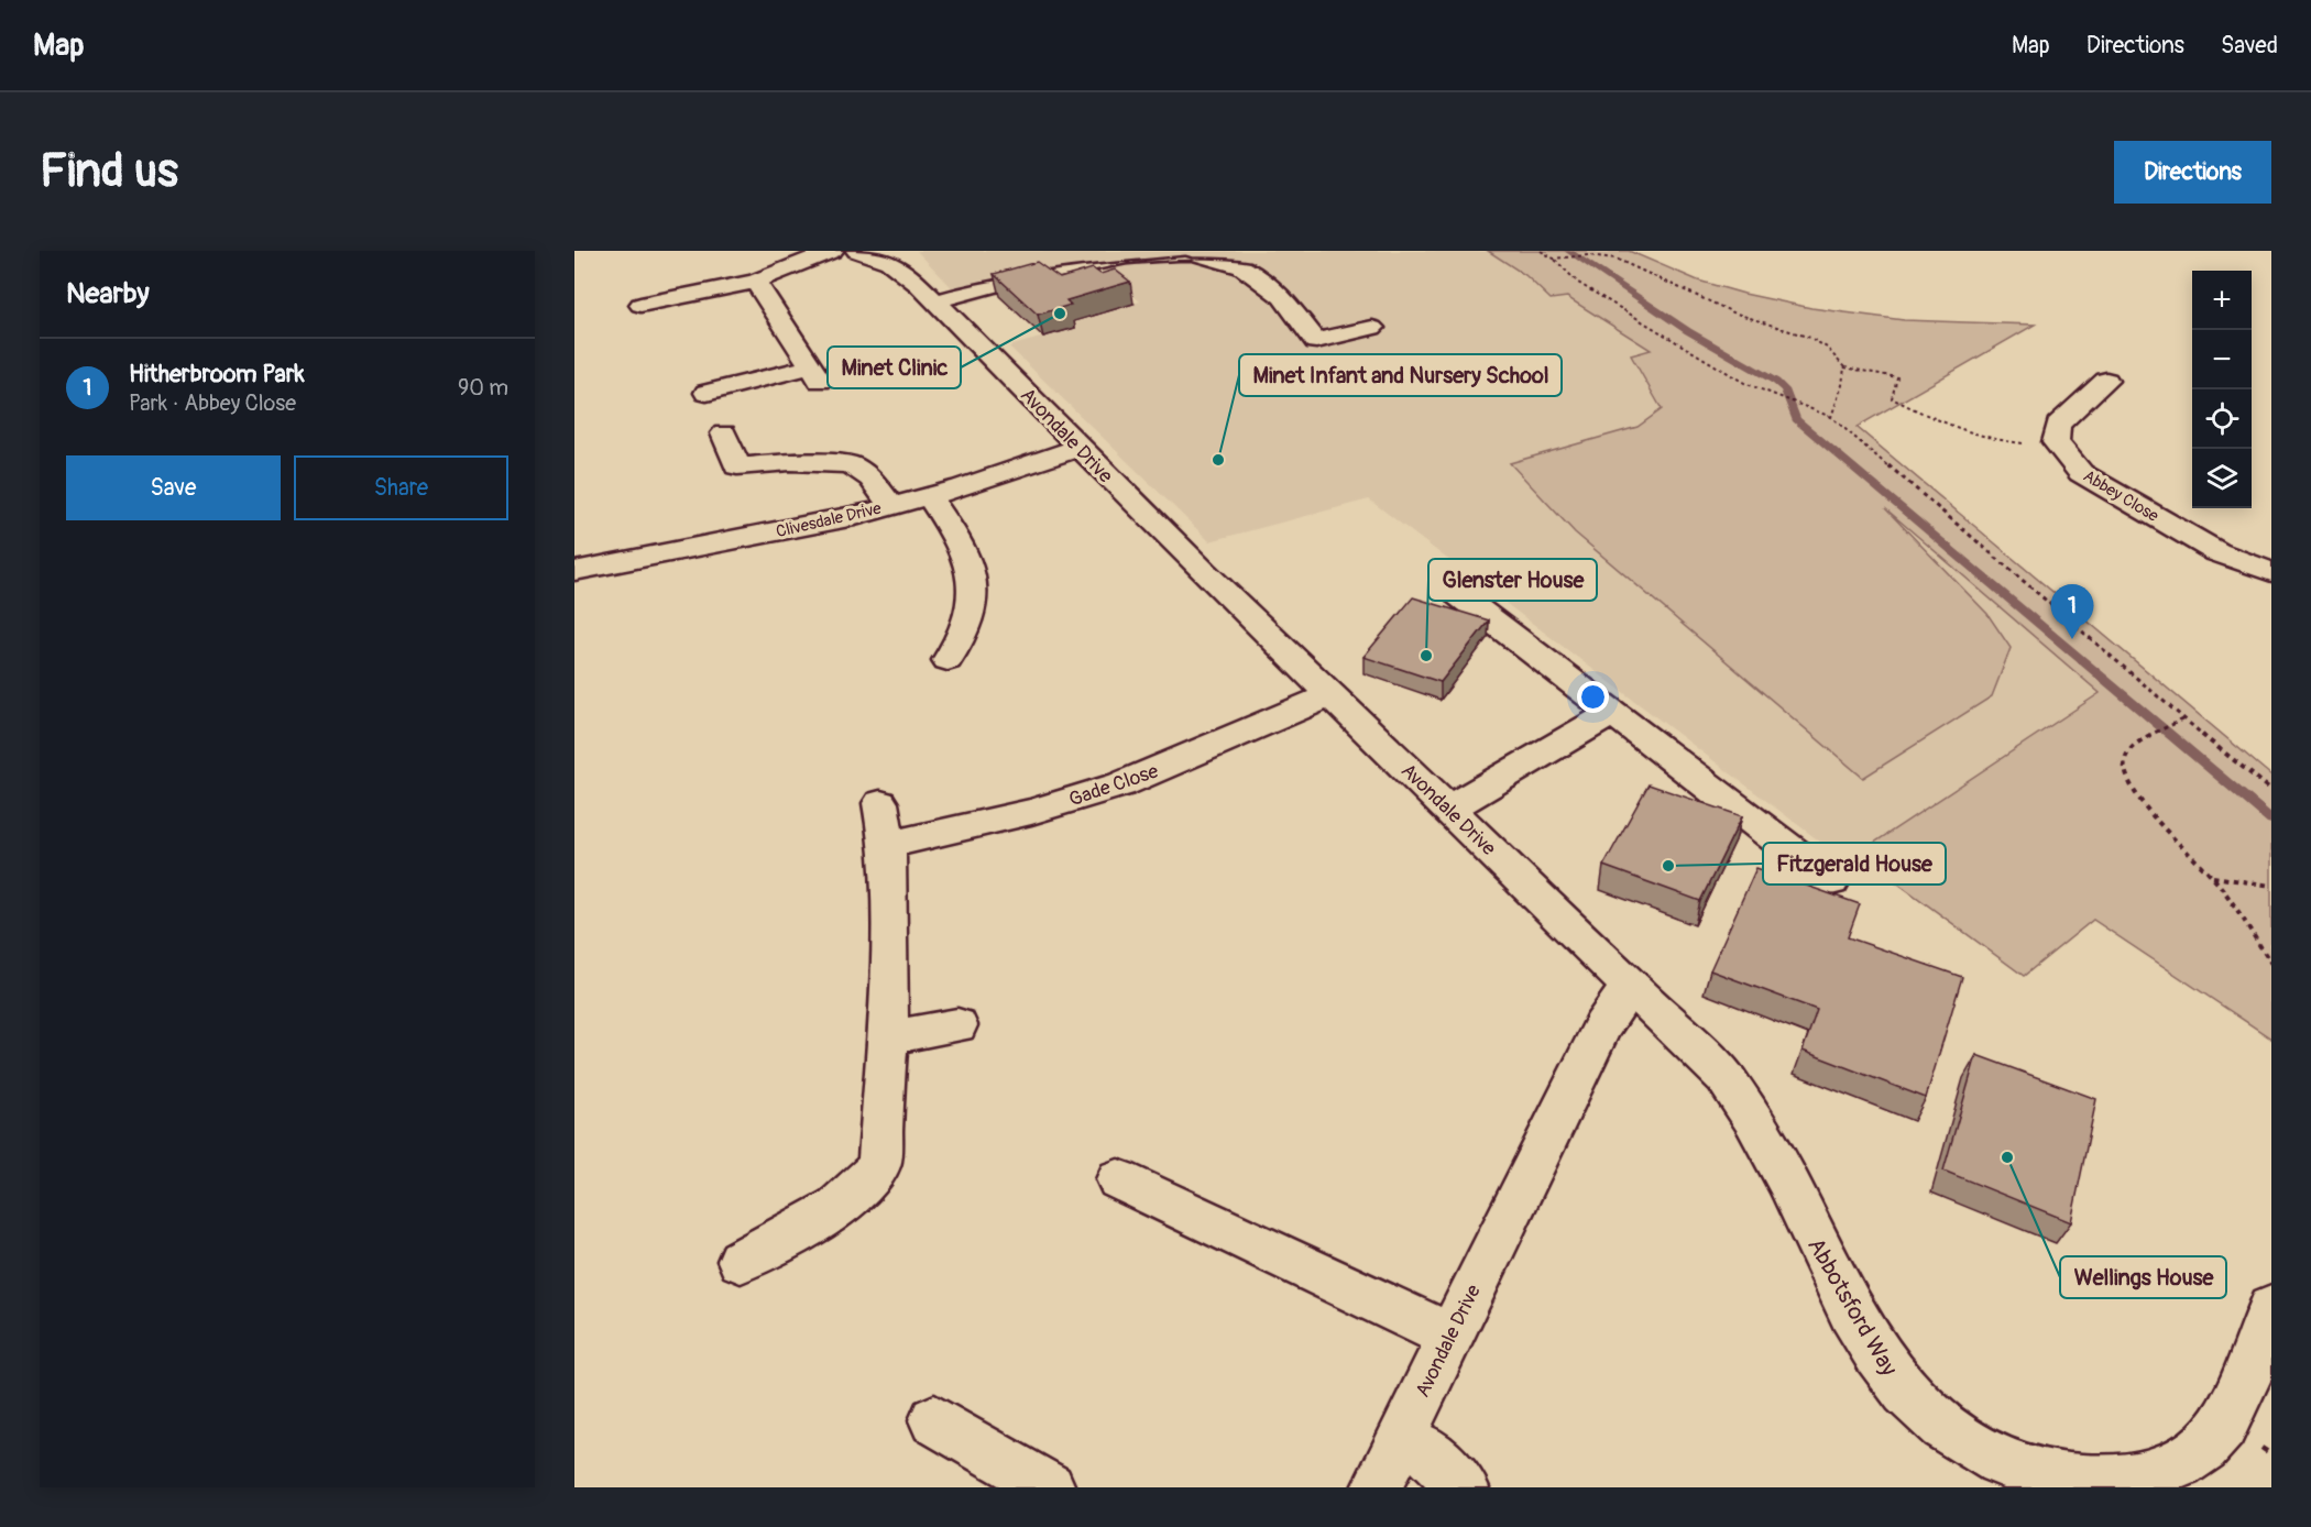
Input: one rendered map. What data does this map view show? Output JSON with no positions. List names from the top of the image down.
{
  "streets": {
    "street": [
      "Avondale Drive",
      "Abbey Close",
      "Clivesdale Drive",
      "Gade Close",
      "Abbotsford Way"
    ]
  },
  "crossings": [
    ["Avondale Drive", "Clivesdale Drive"],
    ["Avondale Drive", "Gade Close"],
    ["Avondale Drive", "Abbotsford Way"]
  ],
  "places": [
    "Minet Clinic",
    "Minet Infant and Nursery School",
    "Glenster House",
    "Fitzgerald House",
    "Wellings House"
  ],
  "page": {
    "header": "Map",
    "nav": ["Map", "Directions", "Saved"],
    "buttons": [
      "Directions",
      ["Save", "Share"]
    ],
    "title": "Find us",
    "heading": "Nearby",
    "map_buttons": ["+", "−"],
    "list": [
      {
        "mark": "1",
        "name": "Hitherbroom Park",
        "note": "Park · Abbey Close",
        "value": "90 m"
      }
    ],
    "pins": "1"
  }
}
